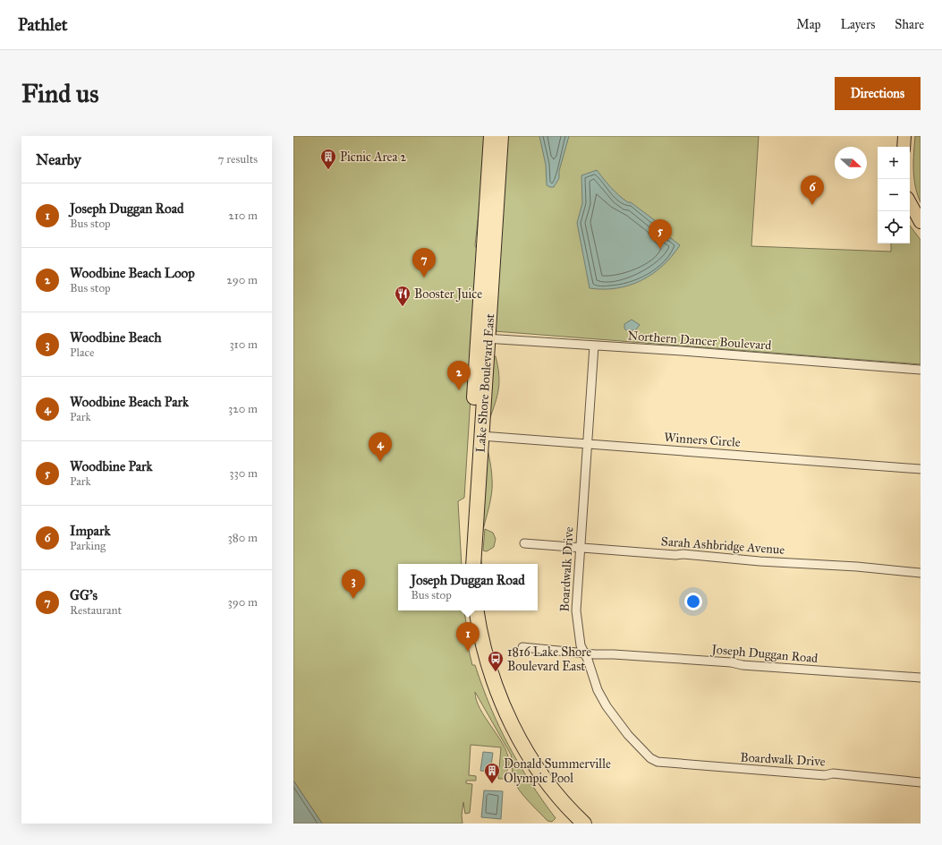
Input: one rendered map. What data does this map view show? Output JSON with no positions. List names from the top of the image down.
{
  "streets": {
    "highway": ["Lake Shore Boulevard East"],
    "street": [
      "Northern Dancer Boulevard",
      "Winners Circle",
      "Sarah Ashbridge Avenue",
      "Boardwalk Drive",
      "Joseph Duggan Road"
    ]
  },
  "crossings": [
    ["Northern Dancer Boulevard", "Lake Shore Boulevard East"],
    ["Northern Dancer Boulevard", "Boardwalk Drive"],
    ["Lake Shore Boulevard East", "Winners Circle"],
    ["Winners Circle", "Boardwalk Drive"],
    ["Sarah Ashbridge Avenue", "Boardwalk Drive"],
    ["Boardwalk Drive", "Joseph Duggan Road"]
  ],
  "places": {
    "building": ["Picnic Area 2", "Donald Summerville Olympic Pool"],
    "restaurant": ["Booster Juice"],
    "bus stop": ["1816 Lake Shore Boulevard East"]
  },
  "north": "right",
  "page": {
    "header": "Pathlet",
    "nav": ["Map", "Layers", "Share"],
    "buttons": "Directions",
    "title": "Find us",
    "heading": ["Nearby", "7 results"],
    "map_buttons": ["+", "−"],
    "pins": [
      "6",
      "5",
      "7",
      "2",
      "4",
      "3",
      "1"
    ],
    "list": [
      {
        "mark": "1",
        "name": "Joseph Duggan Road",
        "note": "Bus stop",
        "value": "210 m"
      },
      {
        "mark": "2",
        "name": "Woodbine Beach Loop",
        "note": "Bus stop",
        "value": "290 m"
      },
      {
        "mark": "3",
        "name": "Woodbine Beach",
        "note": "Place",
        "value": "310 m"
      },
      {
        "mark": "4",
        "name": "Woodbine Beach Park",
        "note": "Park",
        "value": "320 m"
      },
      {
        "mark": "5",
        "name": "Woodbine Park",
        "note": "Park",
        "value": "330 m"
      },
      {
        "mark": "6",
        "name": "Impark",
        "note": "Parking",
        "value": "380 m"
      },
      {
        "mark": "7",
        "name": "GG’s",
        "note": "Restaurant",
        "value": "390 m"
      }
    ],
    "popup": ["Joseph Duggan Road", "Bus stop"]
  }
}
